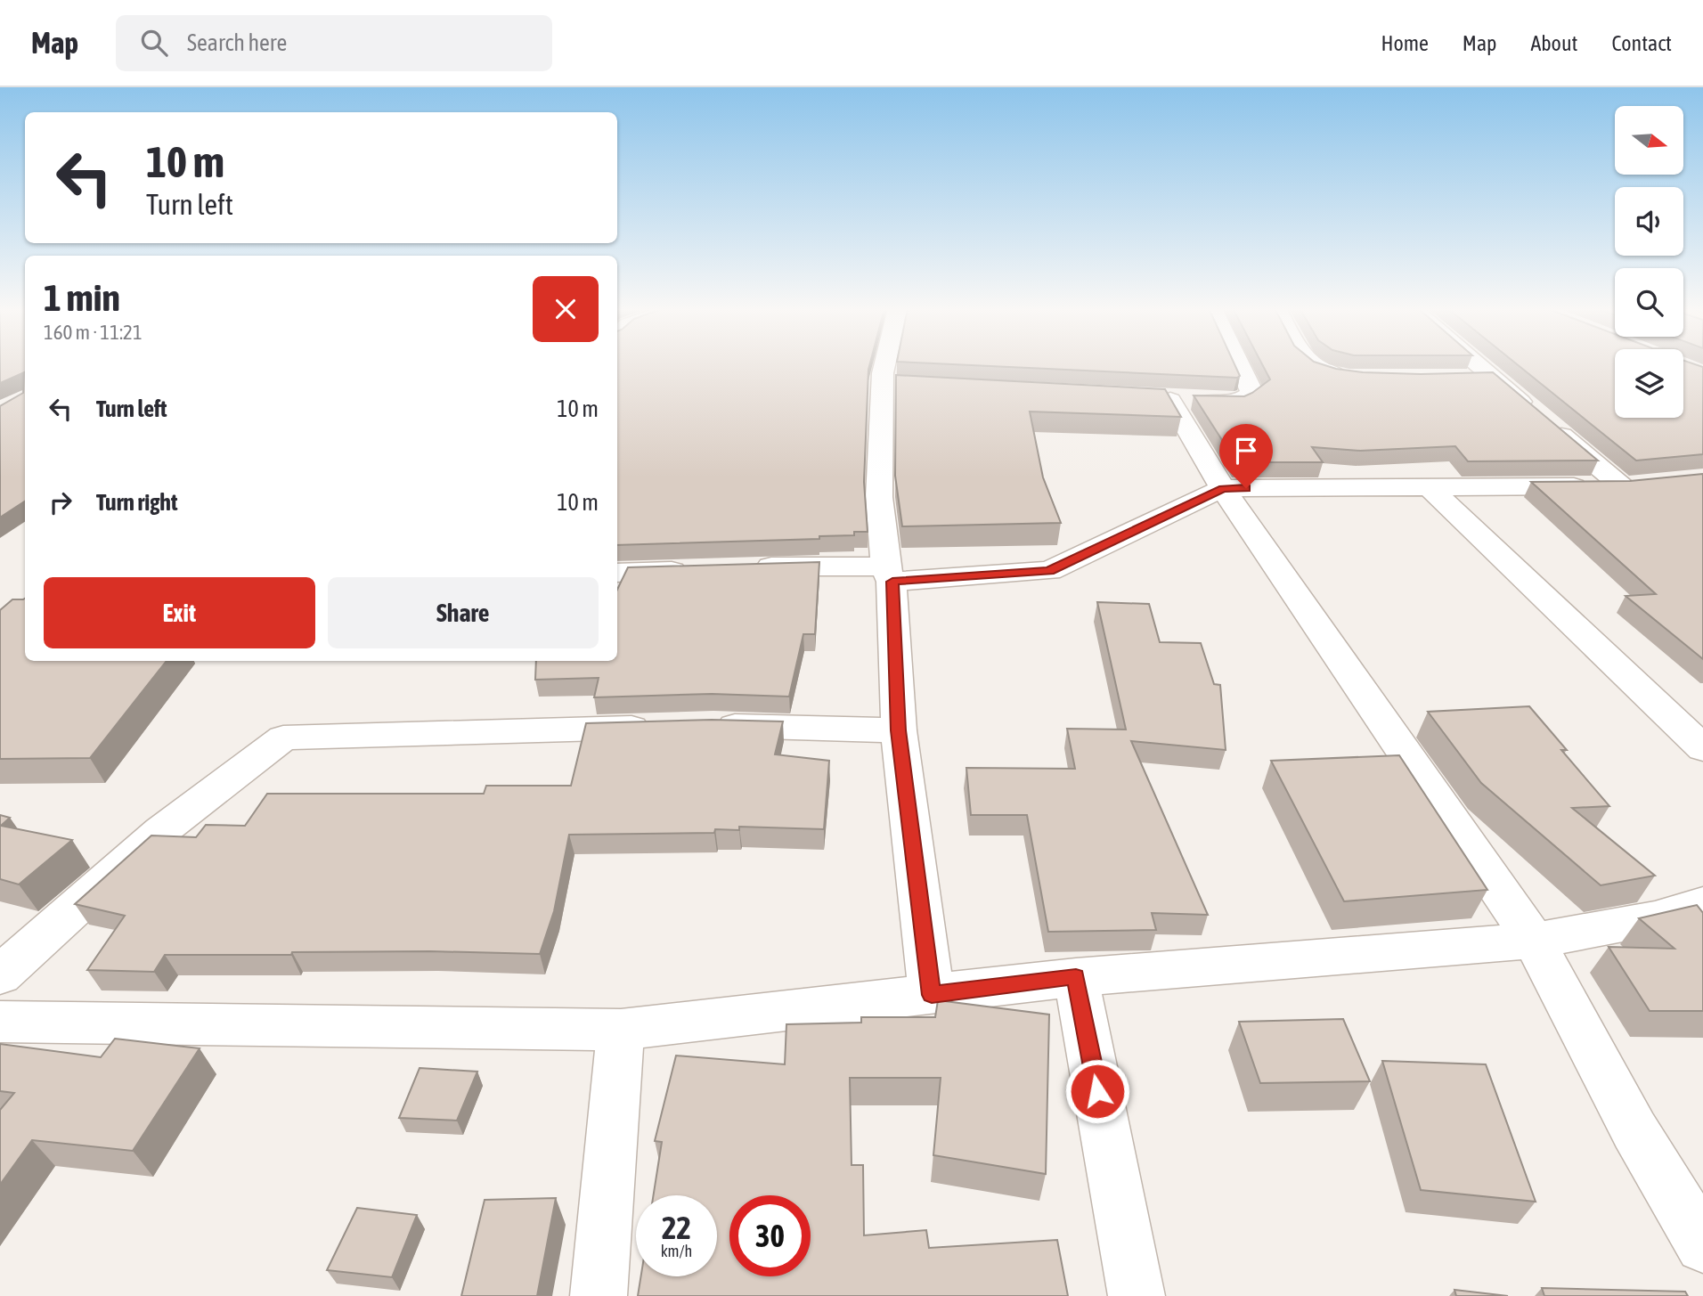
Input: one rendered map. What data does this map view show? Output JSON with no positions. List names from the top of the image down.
{
  "north": "right",
  "page": {
    "header": "Map",
    "search": "Search here",
    "nav": [
      "Home",
      "Map",
      "About",
      "Contact"
    ],
    "turn": ["10 m", "Turn left"],
    "heading": ["1 min", "160 m · 11:21"],
    "list": [
      {
        "name": "Turn left",
        "value": "10 m"
      },
      {
        "name": "Turn right",
        "value": "10 m"
      }
    ],
    "buttons": ["Exit", "Share"],
    "speed": "22 km/h",
    "limit": "30"
  }
}
